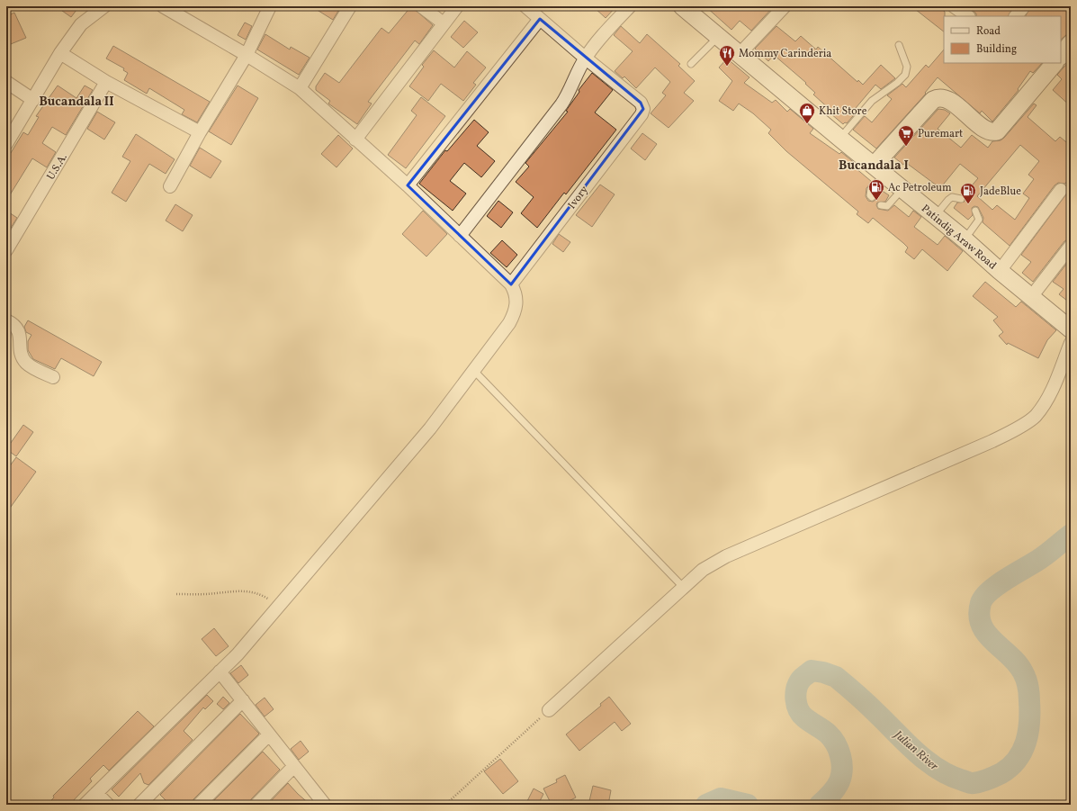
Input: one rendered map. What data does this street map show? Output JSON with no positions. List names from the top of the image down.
{
  "streets": {
    "main road": ["Patindig Araw Road"],
    "street": ["U.S.A.", "Ivory"]
  },
  "districts": ["Bucandala II", "Bucandala I"],
  "water": ["Julian River"],
  "places": {
    "restaurant": ["Mommy Carinderia"],
    "shop": ["Khit Store"],
    "supermarket": ["Puremart"],
    "fuel station": ["Ac Petroleum", "JadeBlue"]
  },
  "legend": ["Road", "Building"]
}
